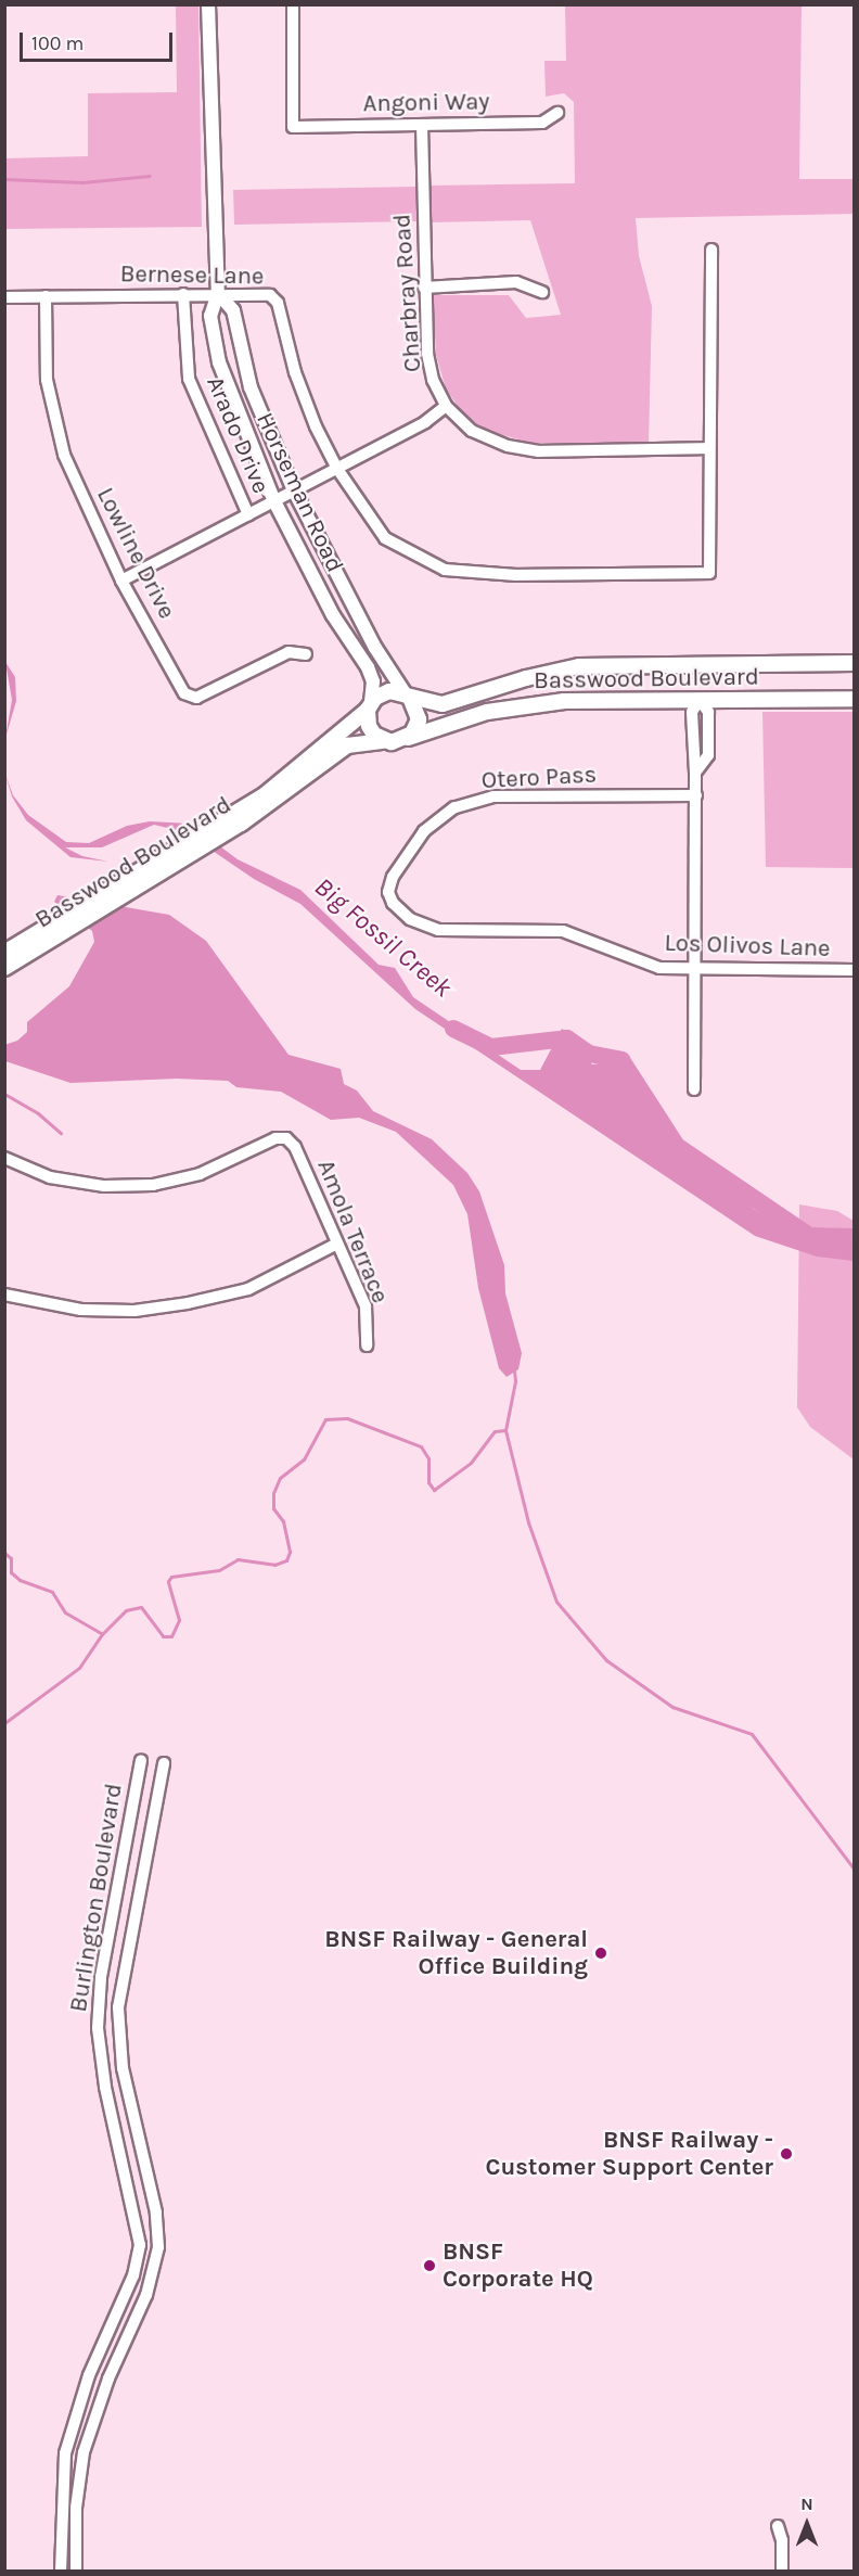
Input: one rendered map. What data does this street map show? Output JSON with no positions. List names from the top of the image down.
{
  "streets": {
    "main road": ["Basswood Boulevard"],
    "street": [
      "Angoni Way",
      "Bernese Lane",
      "Charbray Road",
      "Arado Drive",
      "Horseman Road",
      "Lowline Drive",
      "Otero Pass",
      "Los Olivos Lane",
      "Amola Terrace",
      "Burlington Boulevard"
    ]
  },
  "crossings": [
    ["Angoni Way", "Charbray Road"],
    ["Bernese Lane", "Arado Drive"],
    ["Bernese Lane", "Horseman Road"],
    ["Bernese Lane", "Lowline Drive"],
    ["Horseman Road", "Basswood Boulevard"],
    ["Otero Pass", "Los Olivos Lane"]
  ],
  "water": ["Big Fossil Creek"],
  "places": ["BNSF Railway - General Office Building", "BNSF Railway - Customer Support Center", "BNSF Corporate HQ"],
  "scale_bar": "100 m",
  "north": "top"
}
